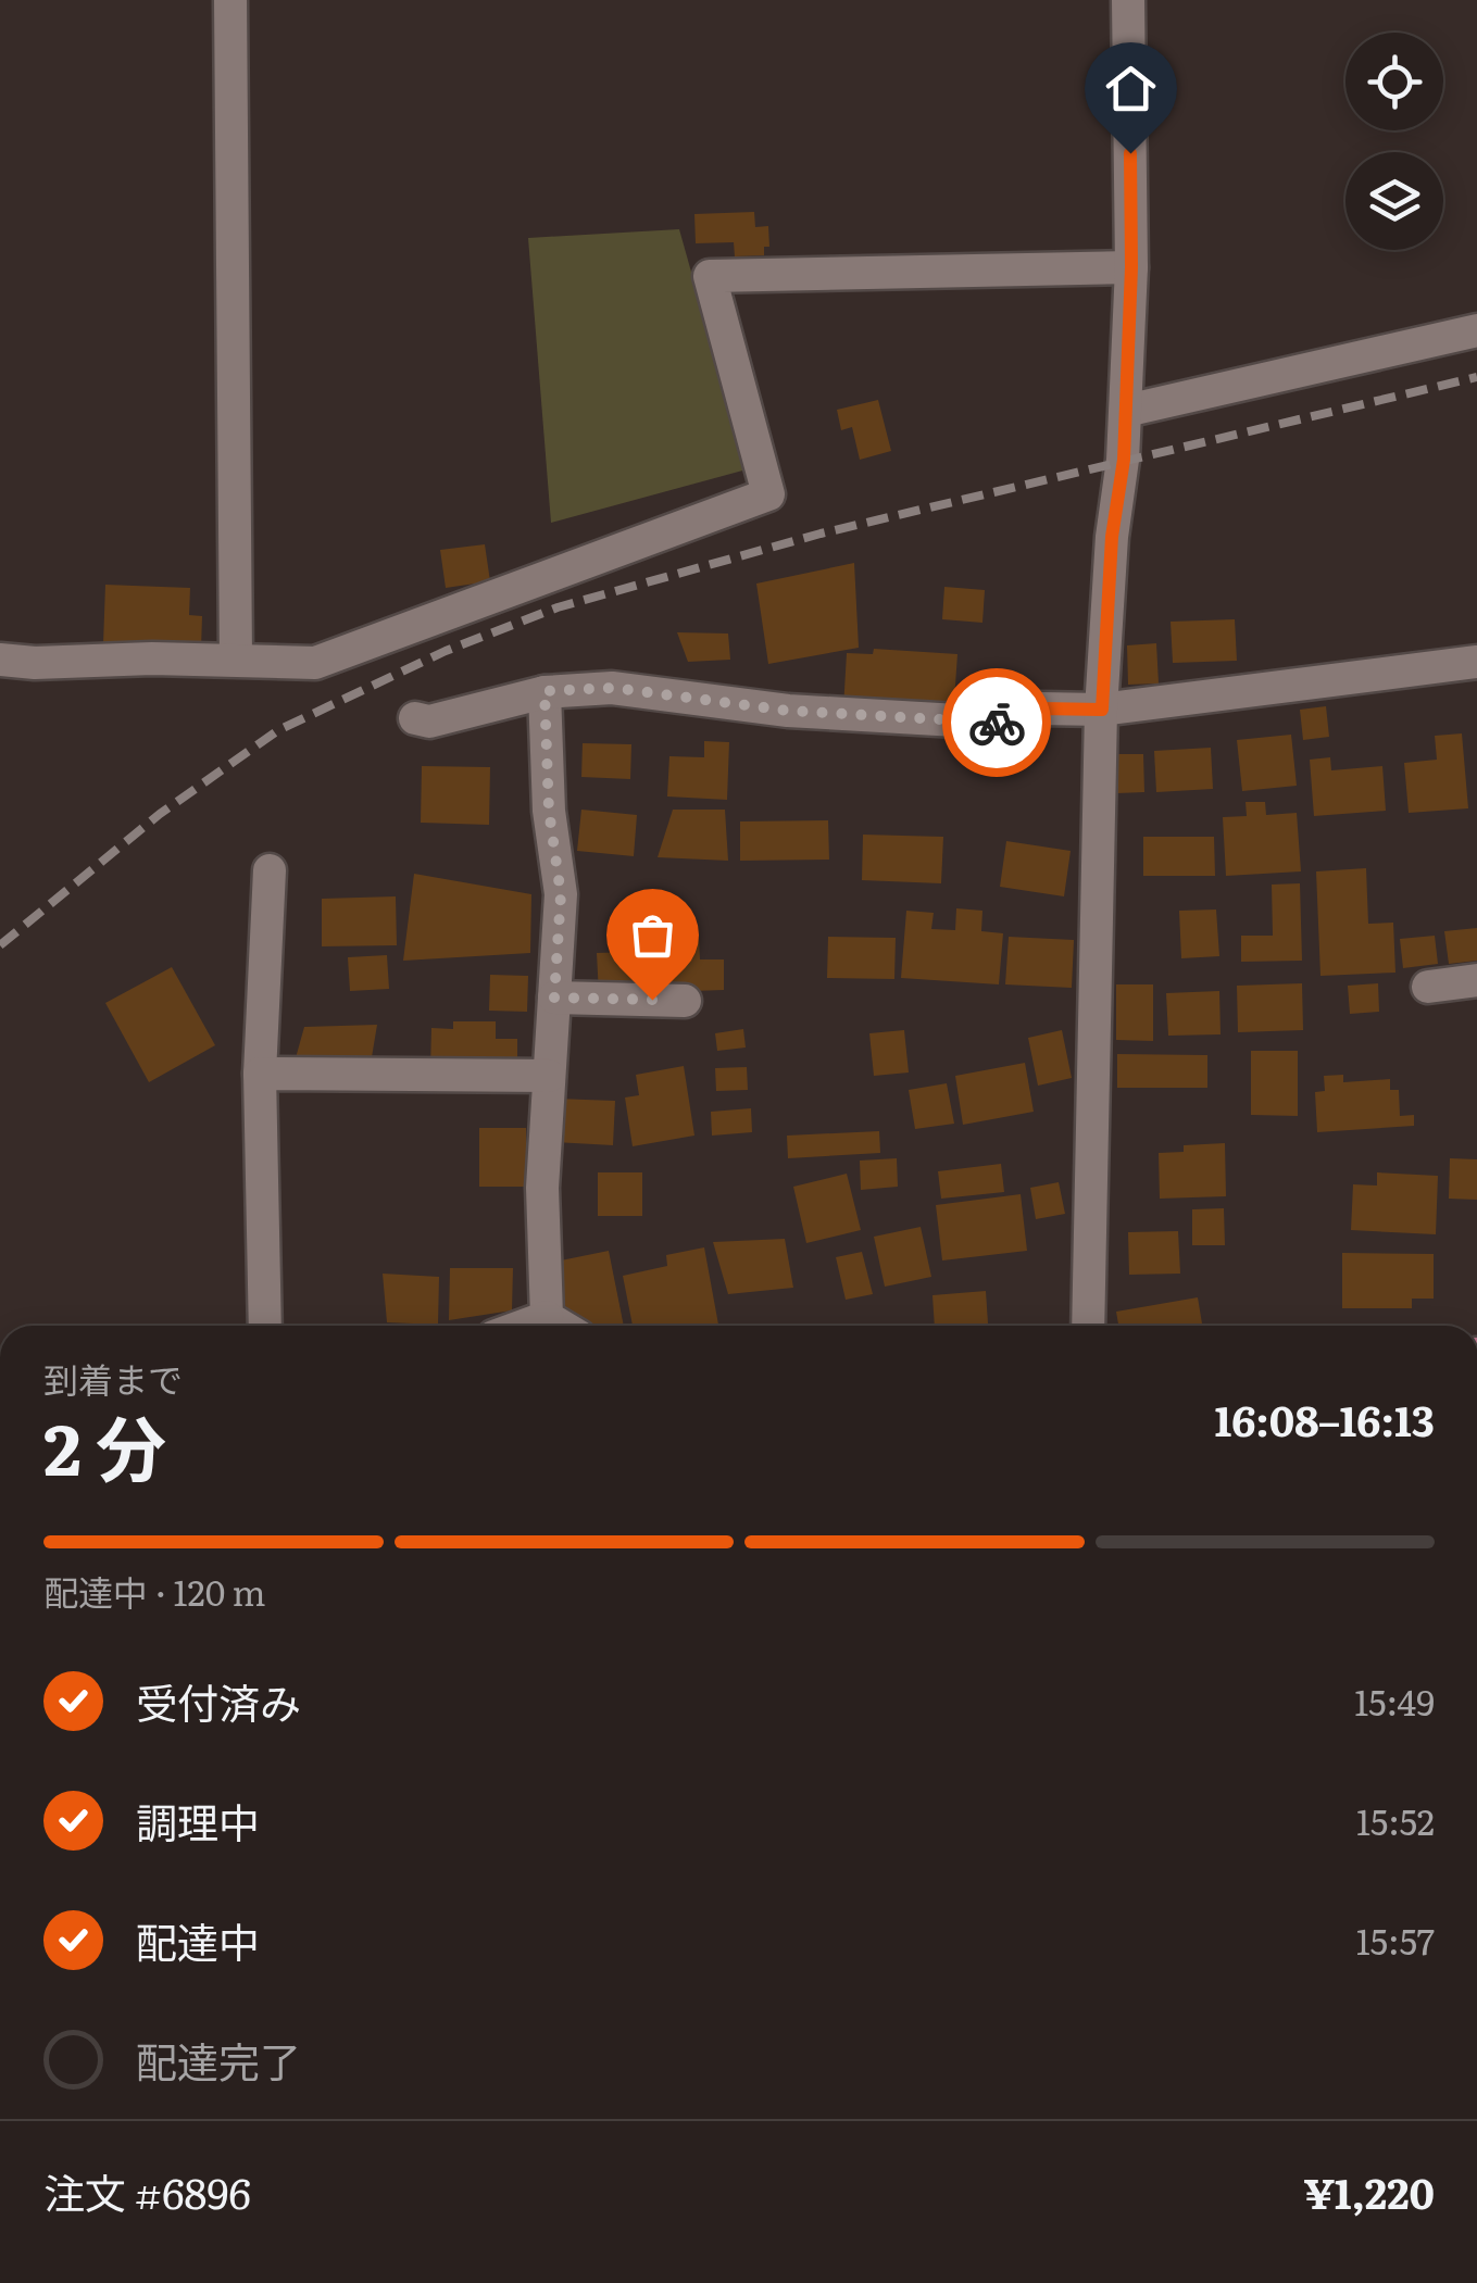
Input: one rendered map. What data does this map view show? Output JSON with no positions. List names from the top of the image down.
{
  "page": {
    "heading": ["2 分", "到着まで", "16:08–16:13"],
    "panel": ["注文 #6896", "¥1,220"],
    "bar": "配達中 · 120 m",
    "list": [
      ["受付済み", "15:49"],
      ["調理中", "15:52"],
      ["配達中", "15:57"],
      "配達完了"
    ]
  }
}
